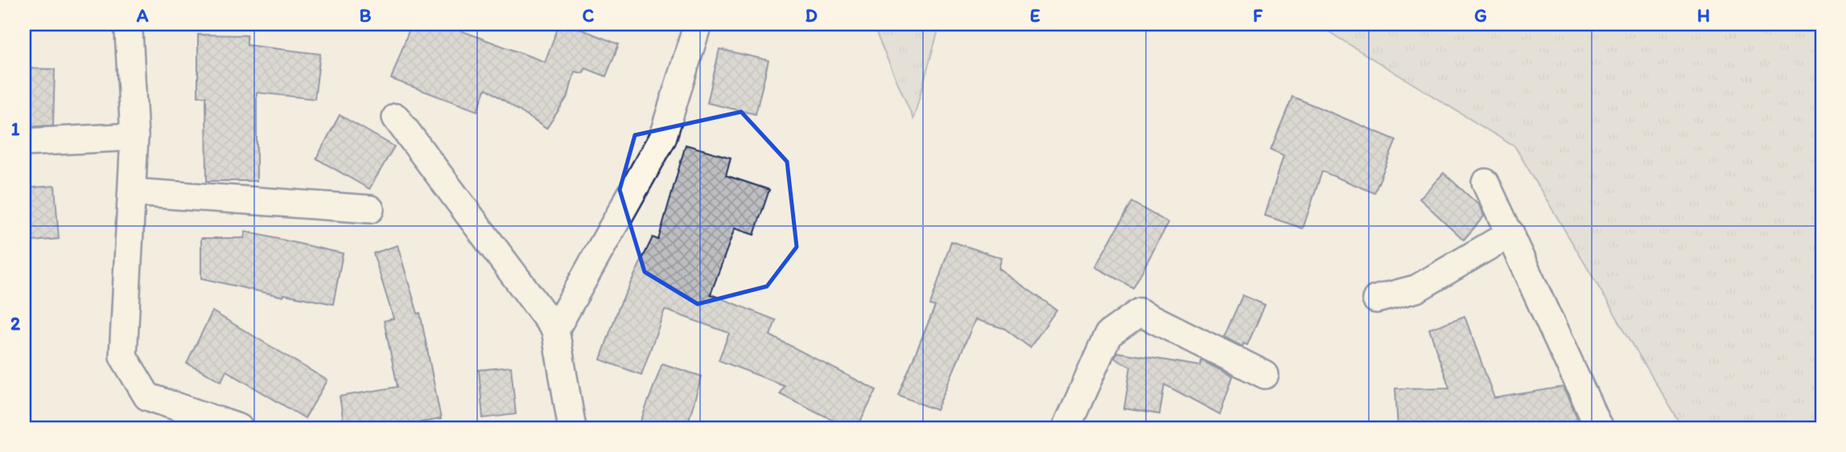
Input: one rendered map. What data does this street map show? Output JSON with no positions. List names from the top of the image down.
{
  "grid": {
    "columns": [
      "A",
      "B",
      "C",
      "D",
      "E",
      "F",
      "G",
      "H"
    ],
    "rows": ["1", "2"]
  }
}
